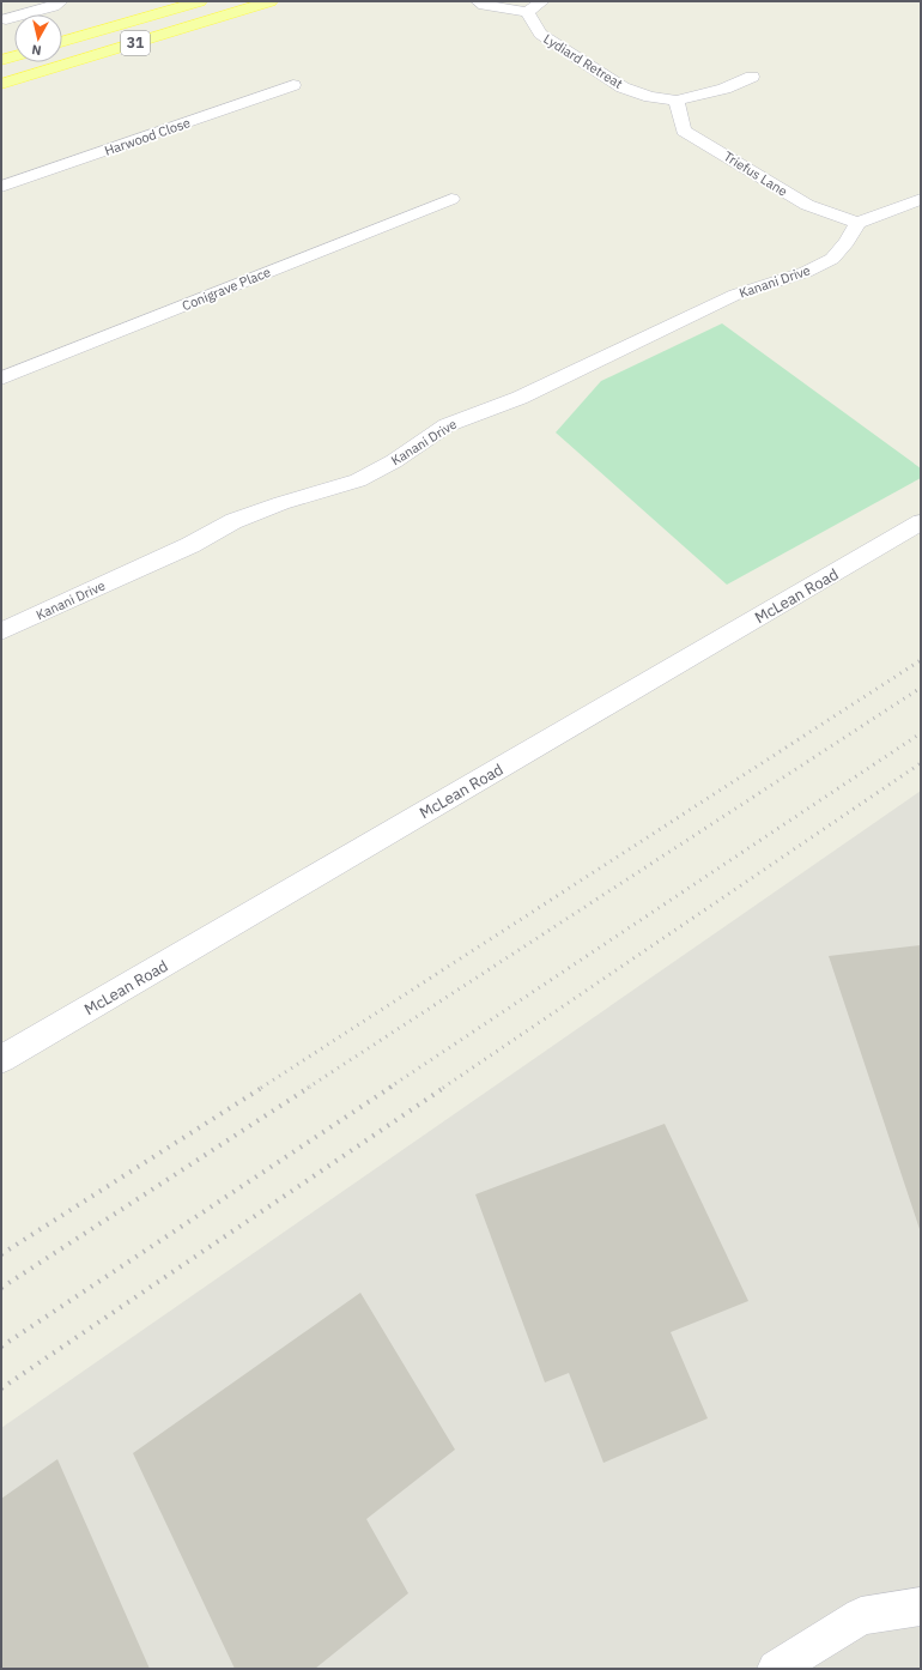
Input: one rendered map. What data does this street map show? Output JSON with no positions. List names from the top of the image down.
{
  "streets": {
    "main road": ["31"],
    "street": [
      "Lydiard Retreat",
      "Harwood Close",
      "Triefus Lane",
      "Kanani Drive",
      "Conigrave Place",
      "McLean Road"
    ]
  },
  "crossings": [
    ["Lydiard Retreat", "Triefus Lane"],
    ["Triefus Lane", "Kanani Drive"]
  ],
  "north": "bottom"
}
